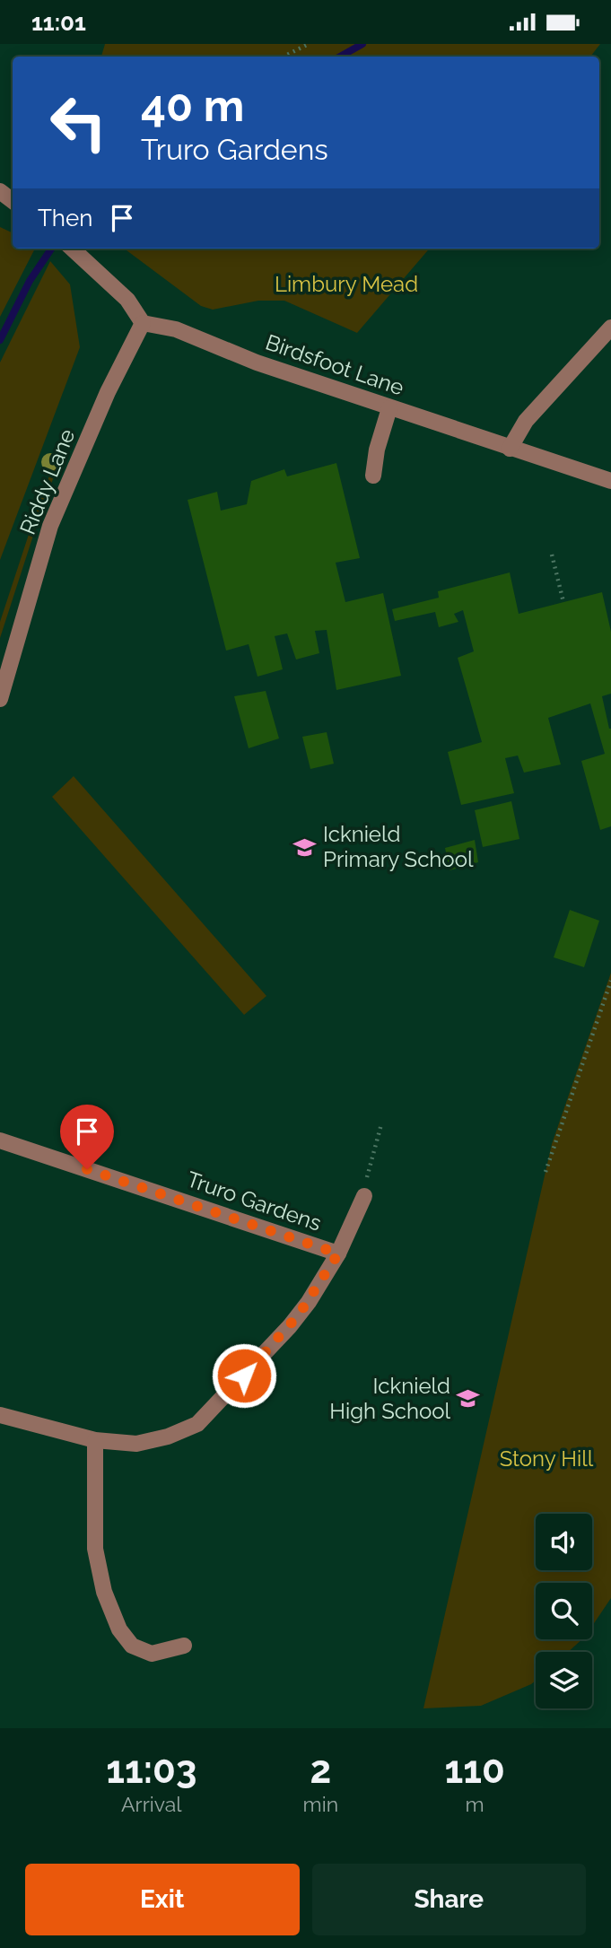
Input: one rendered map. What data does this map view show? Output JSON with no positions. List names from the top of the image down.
{
  "streets": {
    "street": ["Birdsfoot Lane", "Riddy Lane", "Truro Gardens"]
  },
  "crossings": [
    ["Birdsfoot Lane", "Riddy Lane"]
  ],
  "parks": ["Limbury Mead", "Stony Hill"],
  "places": {
    "school or university": ["Icknield Primary School", "Icknield High School"]
  },
  "page": {
    "status": "11:01",
    "turn": ["40 m", "Truro Gardens"],
    "then": "Then",
    "eta": [
      "11:03",
      "Arrival",
      "2",
      "min",
      "110",
      "m"
    ],
    "buttons": ["Exit", "Share"]
  }
}
